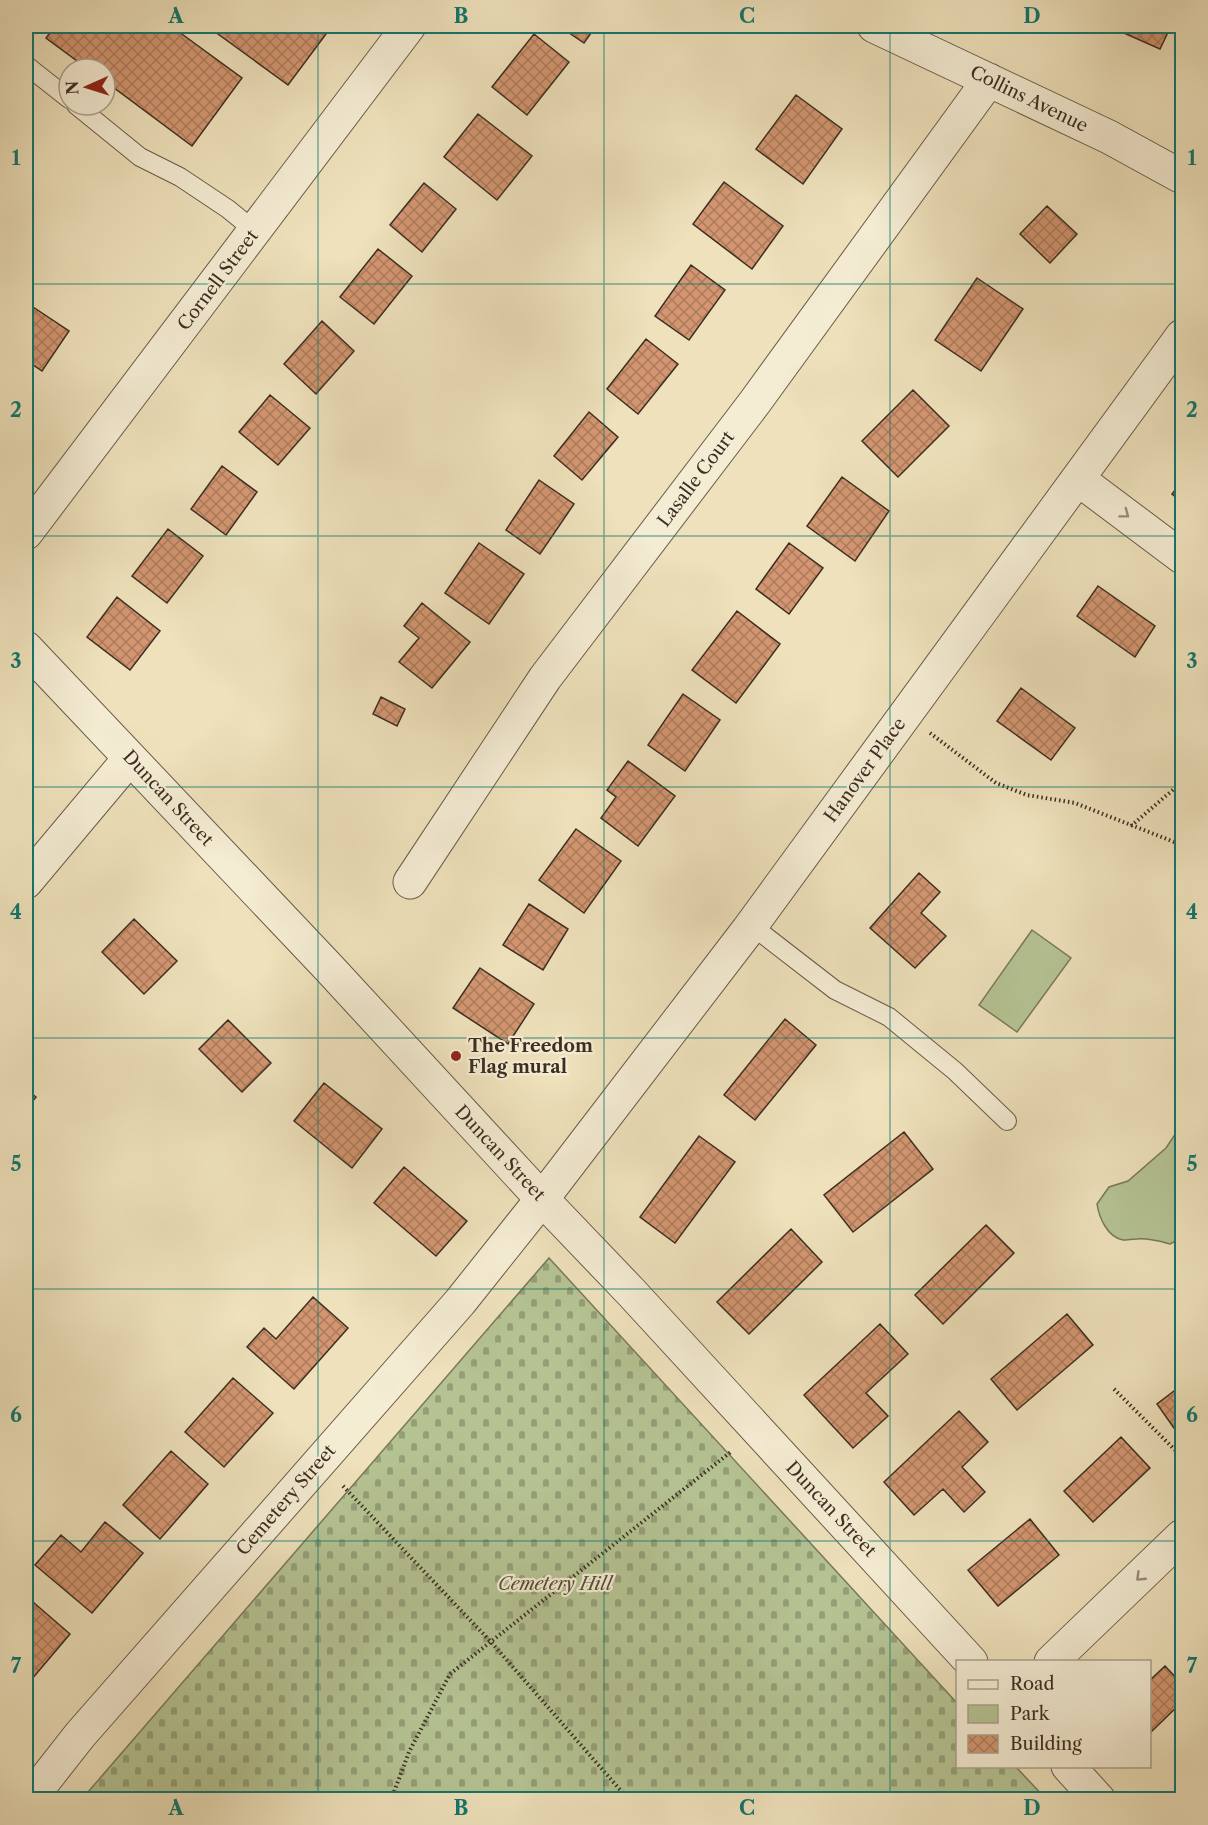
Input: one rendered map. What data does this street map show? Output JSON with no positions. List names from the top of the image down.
{
  "streets": {
    "street": [
      "Collins Avenue",
      "Cornell Street",
      "Lasalle Court",
      "Hanover Place",
      "Duncan Street",
      "Cemetery Street"
    ]
  },
  "crossings": [
    ["Collins Avenue", "Lasalle Court"],
    ["Hanover Place", "Duncan Street"],
    ["Hanover Place", "Cemetery Street"],
    ["Duncan Street", "Cemetery Street"]
  ],
  "parks": ["Cemetery Hill"],
  "places": ["The Freedom Flag mural"],
  "legend": ["Road", "Park", "Building"],
  "north": "left",
  "grid": {
    "columns": [
      "A",
      "B",
      "C",
      "D"
    ],
    "rows": [
      "1",
      "2",
      "3",
      "4",
      "5",
      "6",
      "7"
    ]
  }
}
